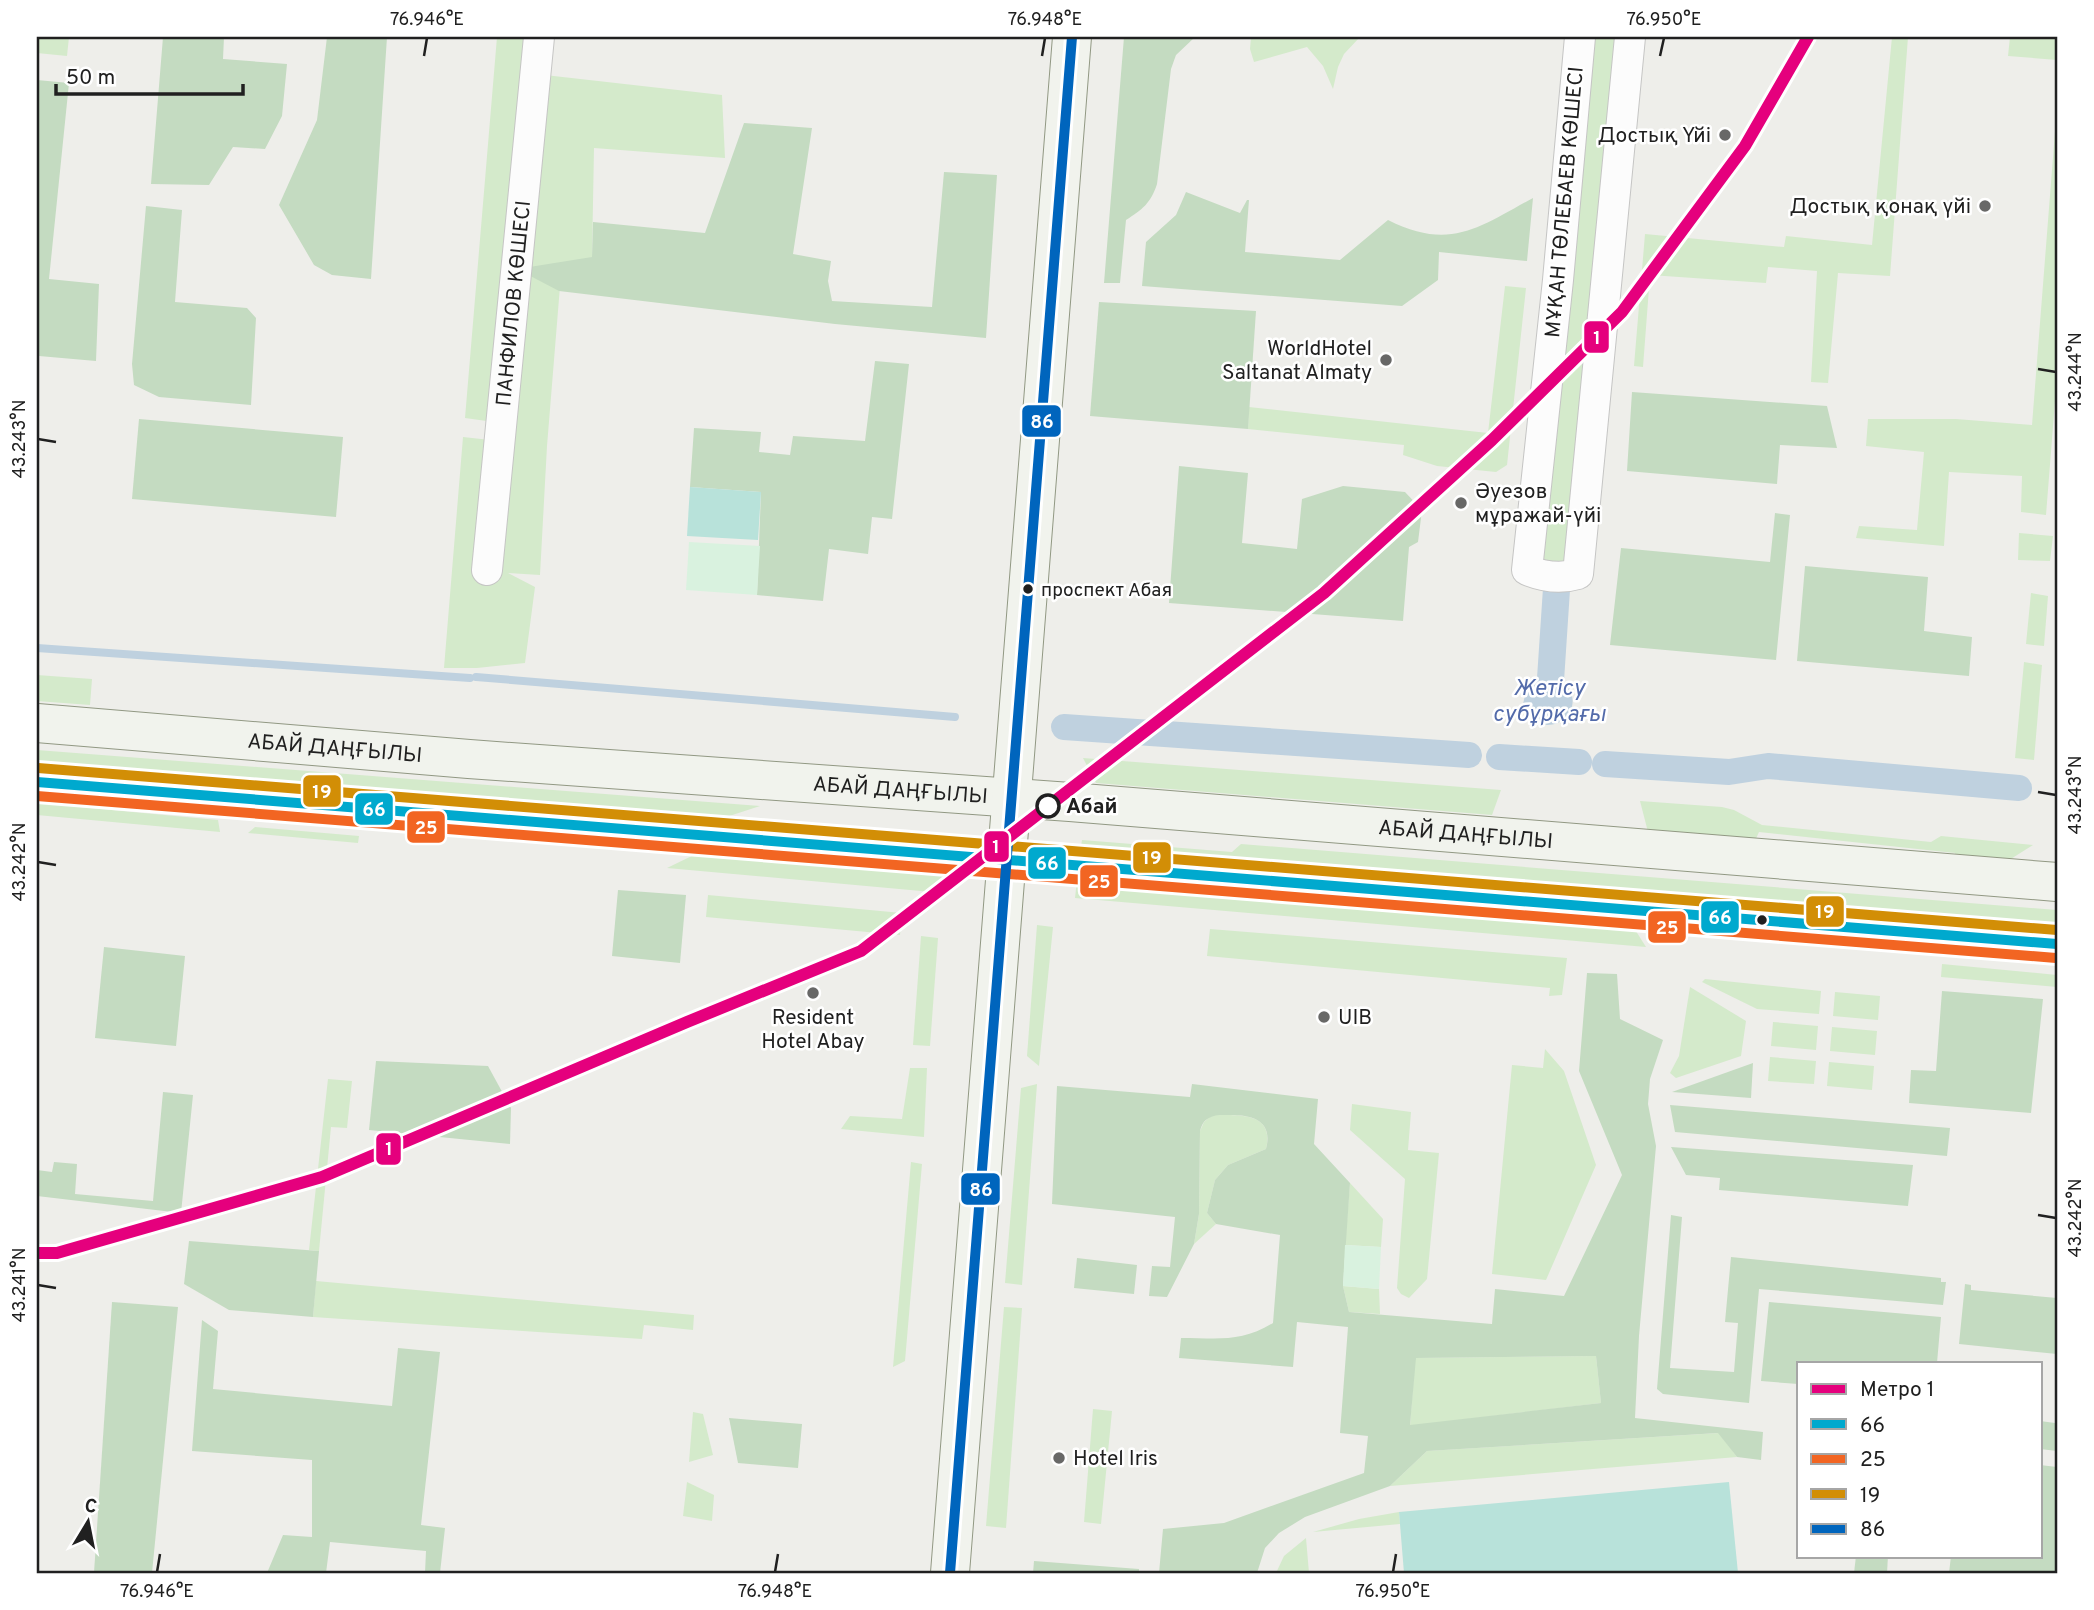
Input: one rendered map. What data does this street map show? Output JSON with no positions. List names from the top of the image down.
{
  "streets": {
    "main road": ["АБАЙ ДАҢҒЫЛЫ"],
    "street": ["МҰҚАН ТӨЛЕБАЕВ КӨШЕСІ", "ПАНФИЛОВ КӨШЕСІ"]
  },
  "water": ["Жетісу субұрқағы"],
  "places": [
    "Достық Үйі",
    "Достық қонақ үйі",
    "WorldHotel Saltanat Almaty",
    "Әуезов мұражай-үйі",
    "проспект Абая",
    "Абай",
    "Resident Hotel Abay",
    "UIB",
    "Hotel Iris"
  ],
  "lines": [
    "metro line 1",
    "transit line 86",
    "transit line 19",
    "transit line 66",
    "transit line 25"
  ],
  "legend": [
    "Метро 1",
    "66",
    "25",
    "19",
    "86"
  ],
  "scale_bar": "50 m",
  "north": "top",
  "coordinates": [
    "76.946°E",
    "76.948°E",
    "76.950°E",
    "43.244°N",
    "43.243°N",
    "43.242°N",
    "43.241°N"
  ]
}
